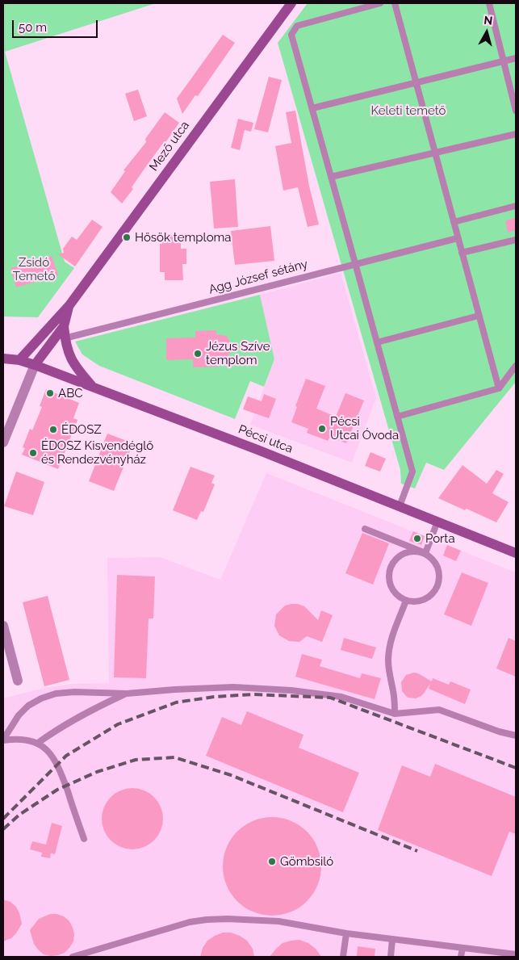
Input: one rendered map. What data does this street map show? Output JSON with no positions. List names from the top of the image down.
{
  "streets": {
    "street": ["Mező utca", "Pécsi utca"],
    "lane": ["Agg József sétány"]
  },
  "crossings": [
    ["Mező utca", "Pécsi utca"]
  ],
  "parks": ["Keleti temető", "Zsidó Temető"],
  "places": [
    "Hősök temploma",
    "Jézus Szíve templom",
    "ABC",
    "Pécsi Utcai Óvoda",
    "ÉDOSZ",
    "ÉDOSZ Kisvendéglő és Rendezvényház",
    "Porta",
    "Gömbsiló"
  ],
  "scale_bar": "50 m",
  "north": "top"
}
